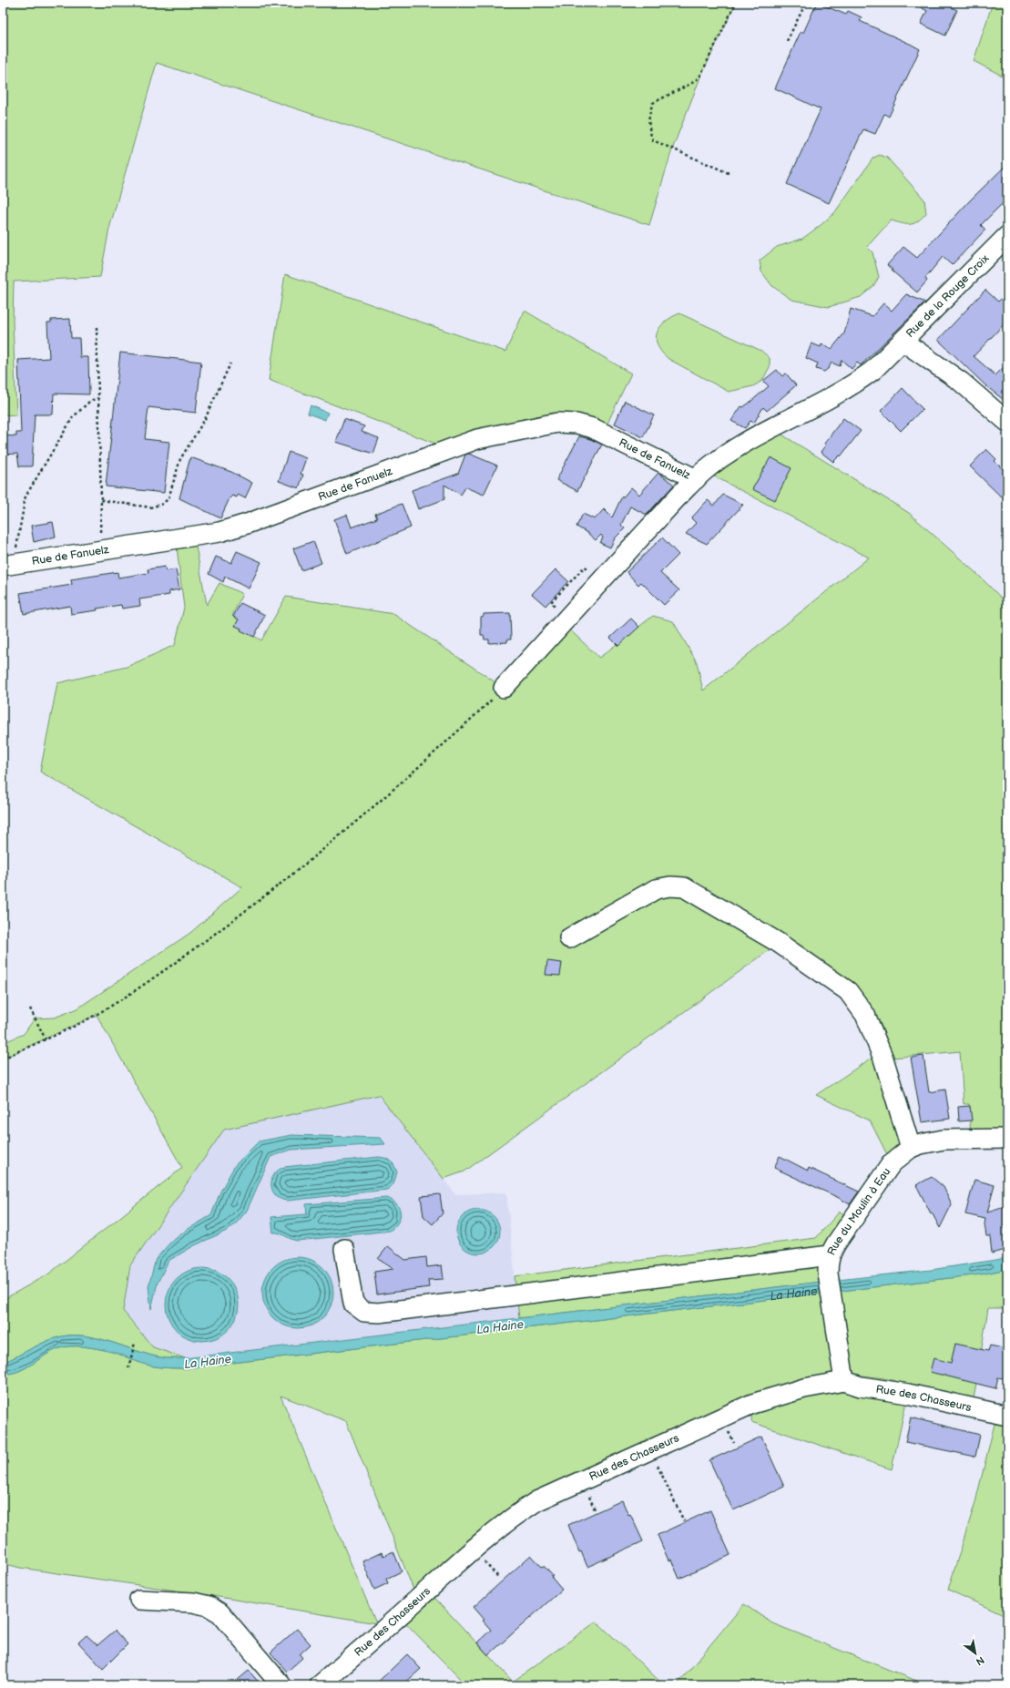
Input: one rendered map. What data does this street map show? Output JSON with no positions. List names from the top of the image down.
{
  "streets": {
    "street": [
      "Rue de la Rouge Croix",
      "Rue de Fanuelz",
      "Rue du Moulin à Eau",
      "Rue des Chasseurs"
    ]
  },
  "crossings": [
    ["Rue de la Rouge Croix", "Rue de Fanuelz"]
  ],
  "water": ["La Haine"],
  "north": "bottom right"
}
